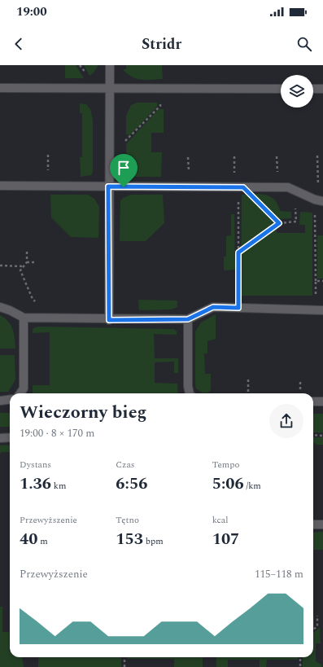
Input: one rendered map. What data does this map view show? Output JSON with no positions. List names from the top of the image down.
{
  "page": {
    "status": "19:00",
    "header": "Stridr",
    "heading": ["Wieczorny bieg", "19:00 · 8 × 170 m"],
    "stats": [
      ["Dystans", "1.36 km"],
      ["Czas", "6:56"],
      ["Tempo", "5:06 /km"],
      ["Przewyższenie", "40 m"],
      ["Tętno", "153 bpm"],
      ["kcal", "107"]
    ],
    "chart": ["Przewyższenie", "115–118 m"]
  }
}
